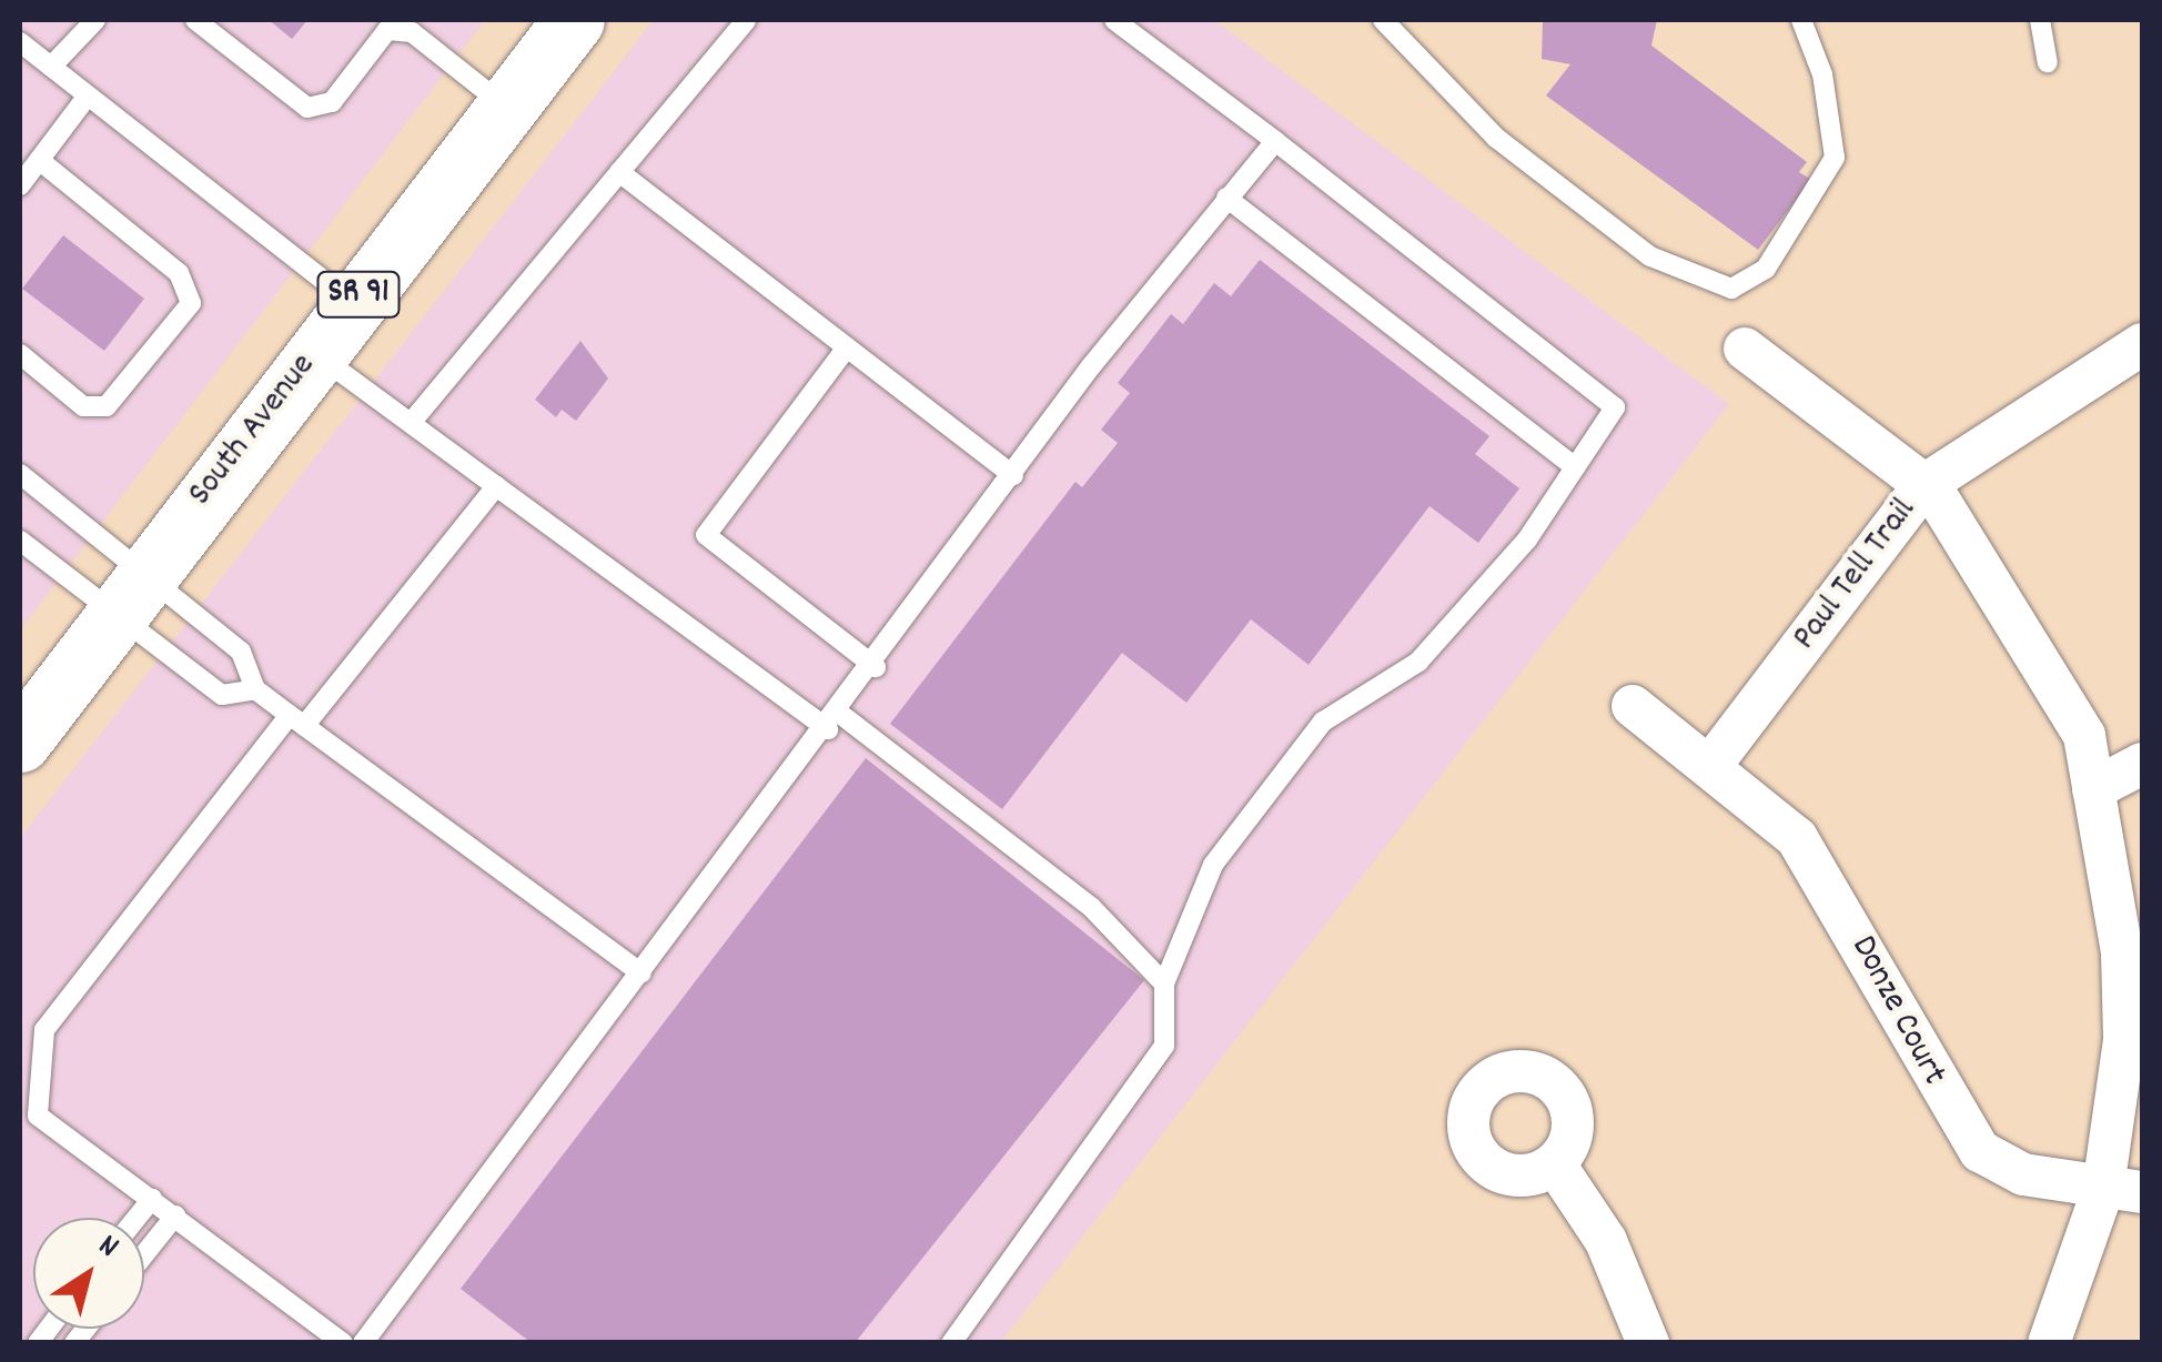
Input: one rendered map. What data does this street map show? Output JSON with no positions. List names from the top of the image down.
{
  "streets": {
    "main road": ["SR 91", "South Avenue"],
    "street": ["Paul Tell Trail", "Donze Court"]
  },
  "crossings": [
    ["Paul Tell Trail", "Donze Court"]
  ],
  "north": "top right"
}
